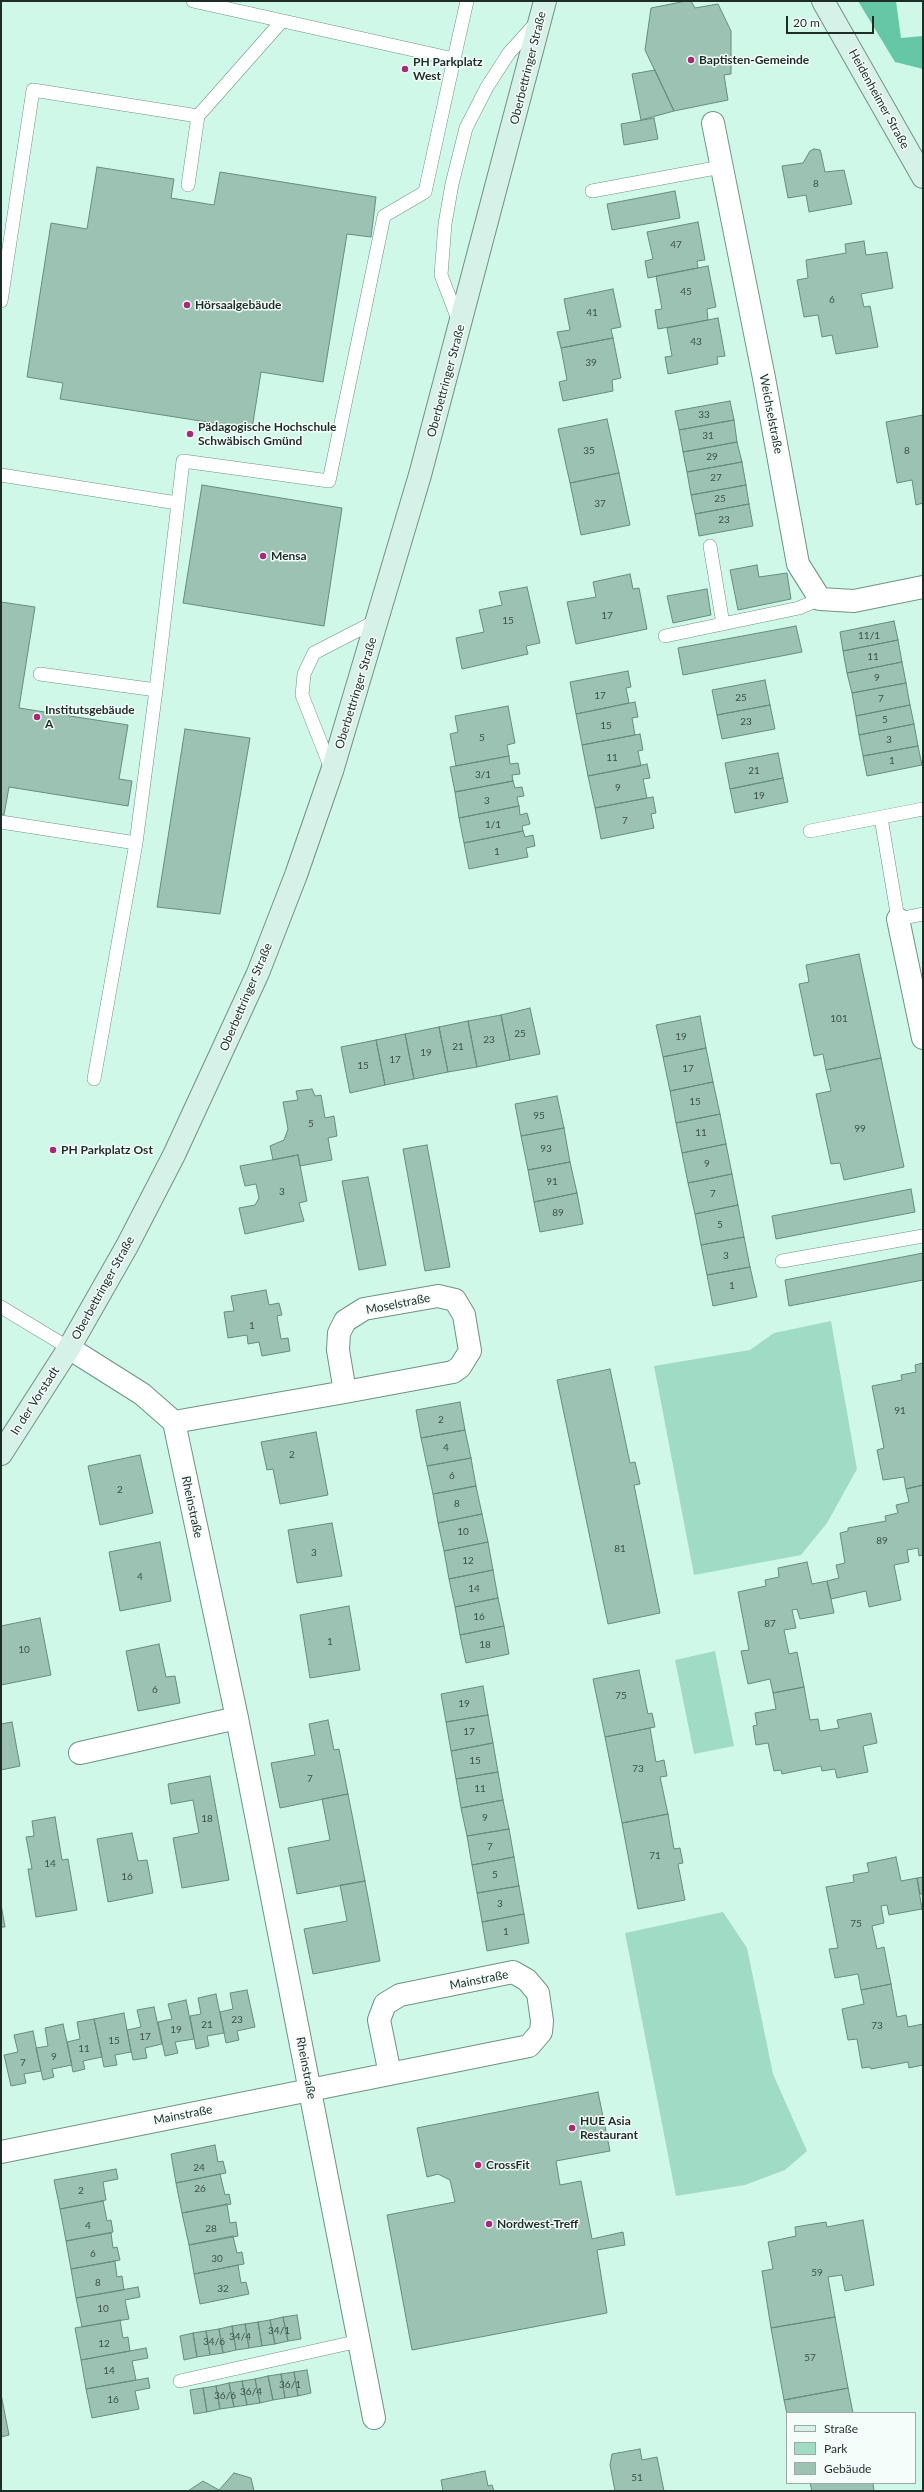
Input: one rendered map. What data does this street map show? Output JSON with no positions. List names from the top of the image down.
{
  "streets": {
    "street": [
      "Oberbettringer Straße",
      "Heidenheimer Straße",
      "Weichselstraße",
      "Moselstraße",
      "In der Vorstadt",
      "Rheinstraße",
      "Mainstraße"
    ]
  },
  "crossings": [
    ["Oberbettringer Straße", "In der Vorstadt"],
    ["Moselstraße", "Rheinstraße"],
    ["Rheinstraße", "Mainstraße"]
  ],
  "places": [
    "Baptisten-Gemeinde",
    "PH Parkplatz West",
    "Hörsaalgebäude",
    "Pädagogische Hochschule Schwäbisch Gmünd",
    "Mensa",
    "Institutsgebäude A",
    "PH Parkplatz Ost",
    "HUE Asia Restaurant",
    "CrossFit",
    "Nordwest-Treff"
  ],
  "house_numbers": [
    "8",
    "47",
    "45",
    "6",
    "41",
    "43",
    "39",
    "33",
    "31",
    "35",
    "8",
    "29",
    "27",
    "25",
    "37",
    "23",
    "17",
    "15",
    "11/1",
    "11",
    "9",
    "17",
    "25",
    "7",
    "5",
    "23",
    "15",
    "5",
    "3",
    "11",
    "1",
    "21",
    "3/1",
    "9",
    "19",
    "3",
    "7",
    "1/1",
    "1",
    "101",
    "25",
    "19",
    "23",
    "21",
    "19",
    "17",
    "15",
    "17",
    "15",
    "95",
    "5",
    "99",
    "11",
    "93",
    "9",
    "91",
    "3",
    "7",
    "89",
    "5",
    "3",
    "1",
    "1",
    "91",
    "2",
    "4",
    "2",
    "6",
    "2",
    "8",
    "10",
    "89",
    "81",
    "3",
    "12",
    "4",
    "14",
    "16",
    "87",
    "1",
    "18",
    "10",
    "6",
    "75",
    "19",
    "17",
    "15",
    "73",
    "7",
    "11",
    "9",
    "18",
    "7",
    "71",
    "14",
    "5",
    "16",
    "3",
    "75",
    "1",
    "23",
    "21",
    "73",
    "19",
    "17",
    "15",
    "11",
    "9",
    "7",
    "24",
    "26",
    "2",
    "4",
    "28",
    "6",
    "30",
    "59",
    "8",
    "32",
    "10",
    "34/1",
    "34/4",
    "34/6",
    "12",
    "57",
    "14",
    "36/1",
    "36/4",
    "36/6",
    "16",
    "51"
  ],
  "legend": ["Straße", "Park", "Gebäude"],
  "scale_bar": "20 m"
}
